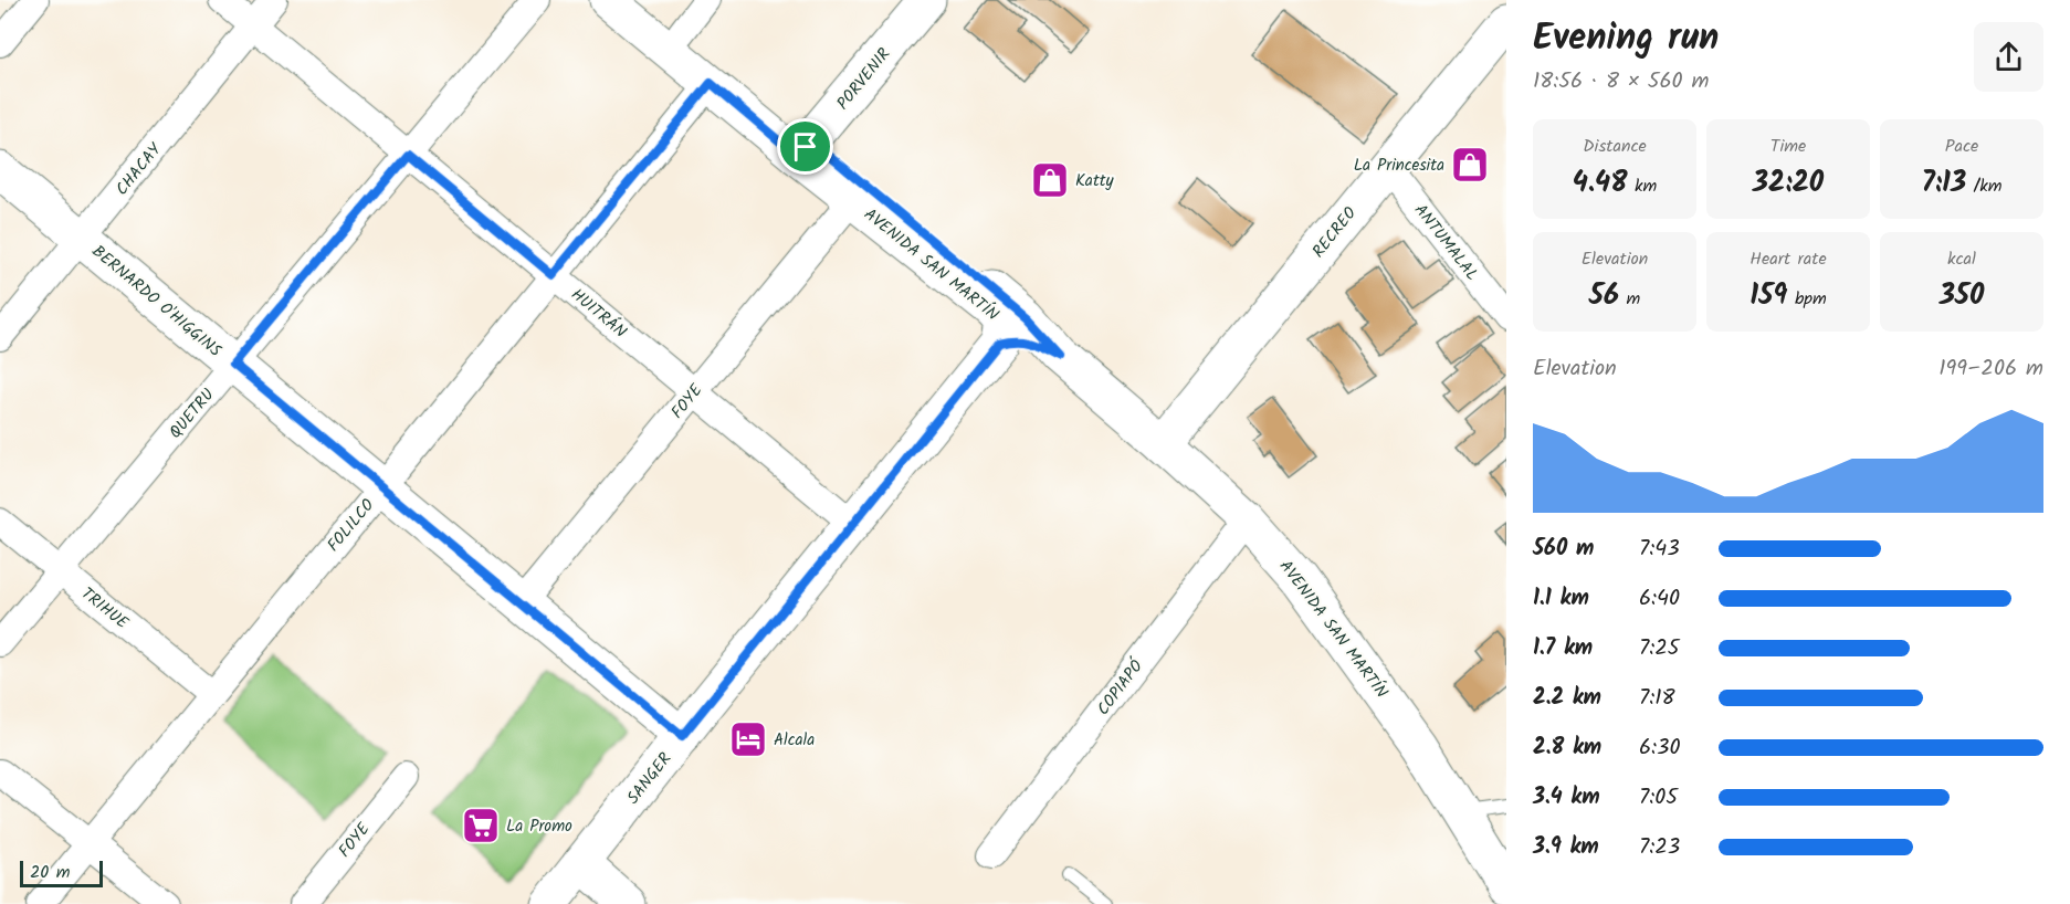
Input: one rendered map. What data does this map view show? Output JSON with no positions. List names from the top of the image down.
{
  "streets": {
    "main road": [
      "PORVENIR",
      "RECREO",
      "AVENIDA SAN MARTÍN",
      "BERNARDO O'HIGGINS",
      "SANGER"
    ],
    "street": [
      "CHACAY",
      "ANTUMALAL",
      "HUITRÁN",
      "FOYE",
      "QUETRU",
      "FOLILCO",
      "TRIHUE",
      "COPIAPÓ"
    ]
  },
  "crossings": [
    ["PORVENIR", "AVENIDA SAN MARTÍN"],
    ["CHACAY", "BERNARDO O'HIGGINS"],
    ["CHACAY", "HUITRÁN"],
    ["RECREO", "ANTUMALAL"],
    ["RECREO", "AVENIDA SAN MARTÍN"],
    ["AVENIDA SAN MARTÍN", "FOYE"],
    ["AVENIDA SAN MARTÍN", "FOLILCO"],
    ["AVENIDA SAN MARTÍN", "COPIAPÓ"],
    ["AVENIDA SAN MARTÍN", "SANGER"],
    ["BERNARDO O'HIGGINS", "FOYE"],
    ["BERNARDO O'HIGGINS", "QUETRU"],
    ["BERNARDO O'HIGGINS", "FOLILCO"],
    ["BERNARDO O'HIGGINS", "SANGER"],
    ["HUITRÁN", "FOYE"],
    ["HUITRÁN", "QUETRU"],
    ["HUITRÁN", "FOLILCO"],
    ["HUITRÁN", "SANGER"],
    ["QUETRU", "TRIHUE"],
    ["FOLILCO", "TRIHUE"]
  ],
  "places": {
    "shop": ["La Princesita", "Katty"],
    "hotel": ["Alcala"],
    "supermarket": ["La Promo"]
  },
  "scale_bar": "20 m",
  "page": {
    "heading": ["Evening run", "18:56 · 8 × 560 m"],
    "stats": [
      ["Distance", "4.48 km"],
      ["Time", "32:20"],
      ["Pace", "7:13 /km"],
      ["Elevation", "56 m"],
      ["Heart rate", "159 bpm"],
      ["kcal", "350"]
    ],
    "chart": ["Elevation", "199–206 m"],
    "list": [
      {
        "name": "560 m",
        "note": "7:43"
      },
      {
        "name": "1.1 km",
        "note": "6:40"
      },
      {
        "name": "1.7 km",
        "note": "7:25"
      },
      {
        "name": "2.2 km",
        "note": "7:18"
      },
      {
        "name": "2.8 km",
        "note": "6:30"
      },
      {
        "name": "3.4 km",
        "note": "7:05"
      },
      {
        "name": "3.9 km",
        "note": "7:23"
      }
    ],
    "scale": "20 m"
  }
}
